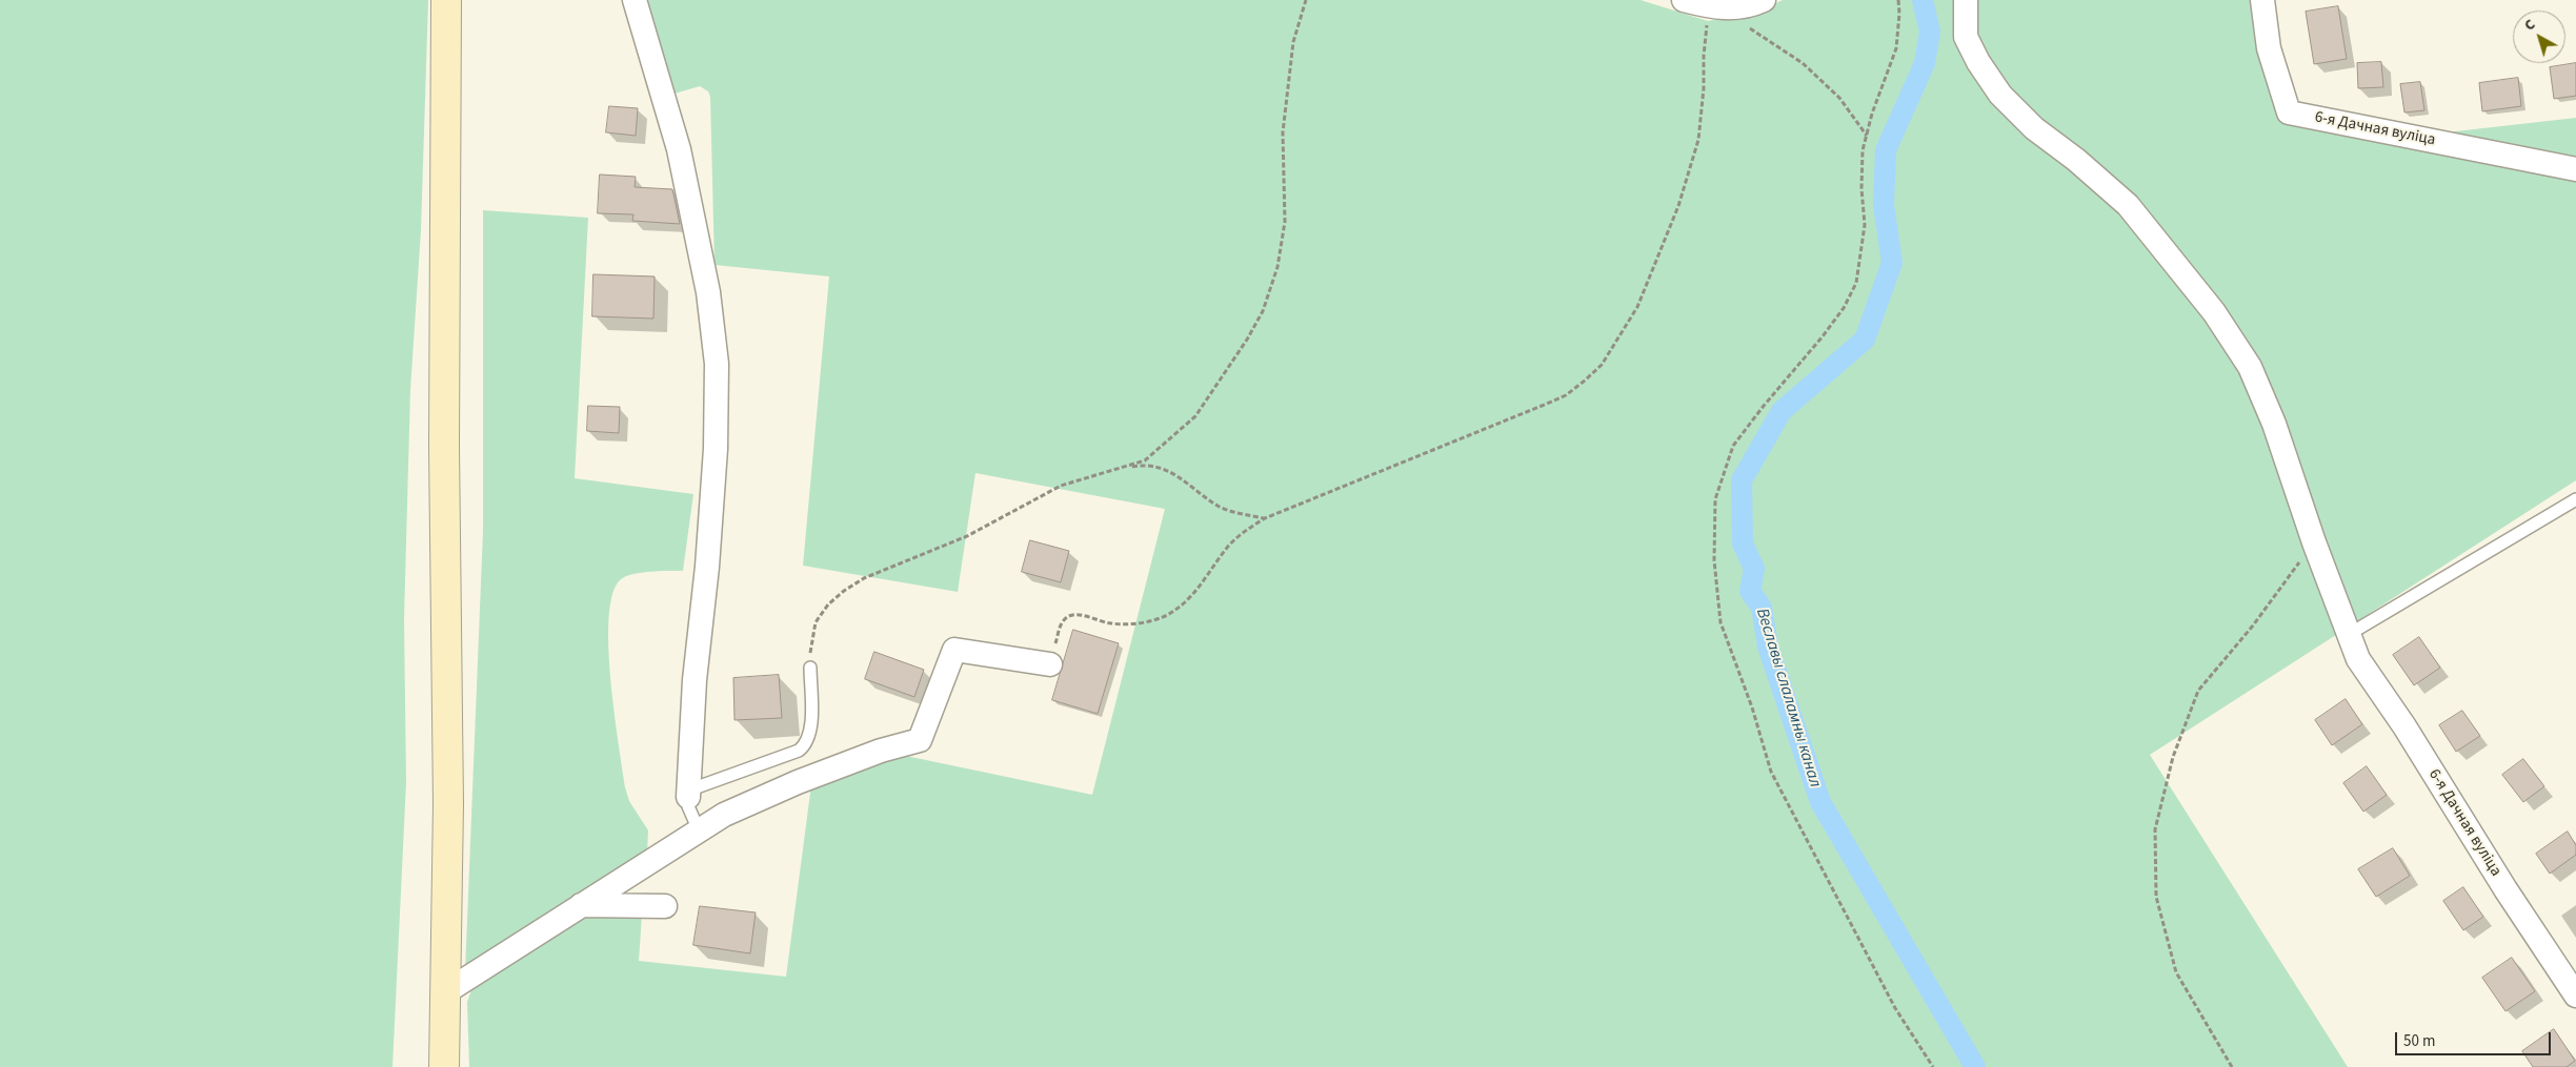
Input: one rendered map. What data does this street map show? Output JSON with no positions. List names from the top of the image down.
{
  "streets": {
    "street": ["6-я Дачная вуліца"]
  },
  "water": ["Веславы слаламны канал"],
  "scale_bar": "50 m",
  "north": "top left"
}
